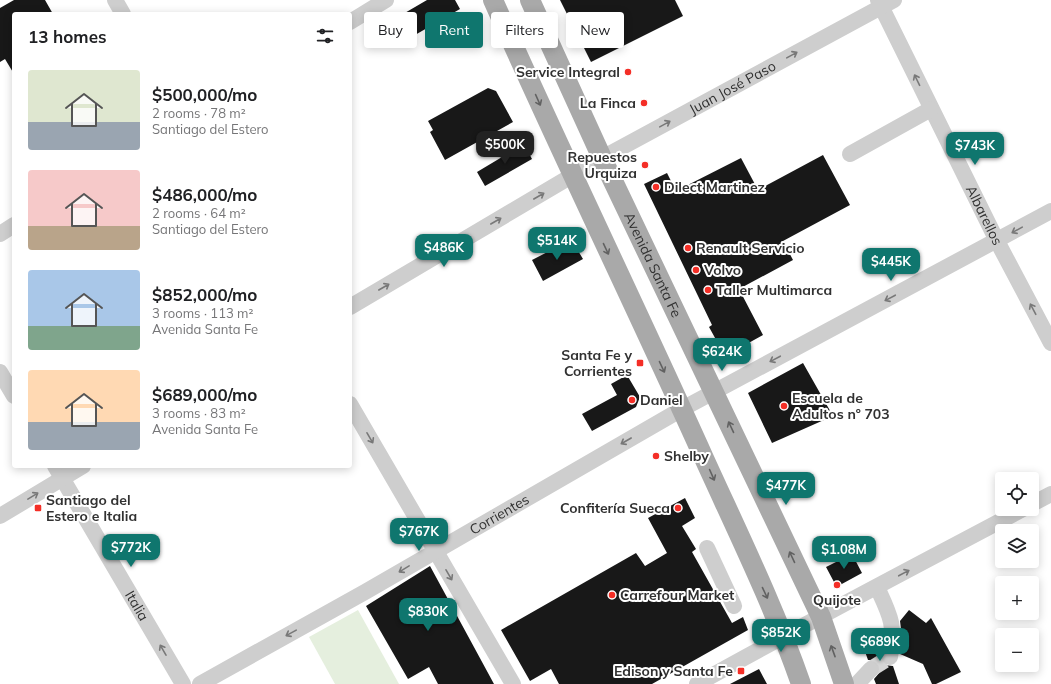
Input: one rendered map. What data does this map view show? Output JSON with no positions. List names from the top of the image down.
{
  "streets": {
    "main road": ["Avenida Santa Fe"],
    "street": [
      "Juan José Paso",
      "Albarellos",
      "Corrientes",
      "Italia"
    ]
  },
  "crossings": [
    ["Juan José Paso", "Albarellos"],
    ["Juan José Paso", "Avenida Santa Fe"],
    ["Albarellos", "Corrientes"],
    ["Avenida Santa Fe", "Corrientes"]
  ],
  "one_way": [
    "Juan José Paso",
    "Albarellos",
    "Corrientes",
    "Italia"
  ],
  "places": {
    "other": [
      "Service Integral",
      "La Finca",
      "Repuestos Urquiza",
      "Dilect Martinez",
      "Renault Servicio",
      "Volvo",
      "Taller Multimarca",
      "Daniel",
      "Escuela de Adultos nº 703",
      "Shelby",
      "Confitería Sueca",
      "Quijote",
      "Carrefour Market"
    ],
    "transit": ["Santa Fe y Corrientes", "Santiago del Estero e Italia", "Edison y Santa Fe"]
  },
  "page": {
    "chip": [
      "Buy",
      "Rent",
      "Filters",
      "New"
    ],
    "heading": "13 homes",
    "list": [
      {
        "name": "$500,000/mo",
        "note": "2 rooms · 78 m² · Santiago del Estero"
      },
      {
        "name": "$486,000/mo",
        "note": "2 rooms · 64 m² · Santiago del Estero"
      },
      {
        "name": "$852,000/mo",
        "note": "3 rooms · 113 m² · Avenida Santa Fe"
      },
      {
        "name": "$689,000/mo",
        "note": "3 rooms · 83 m² · Avenida Santa Fe"
      }
    ],
    "price": [
      "$500K",
      "$743K",
      "$514K",
      "$486K",
      "$445K",
      "$624K",
      "$477K",
      "$767K",
      "$772K",
      "$1.08M",
      "$830K",
      "$852K",
      "$689K"
    ],
    "map_buttons": ["+", "−"]
  }
}
